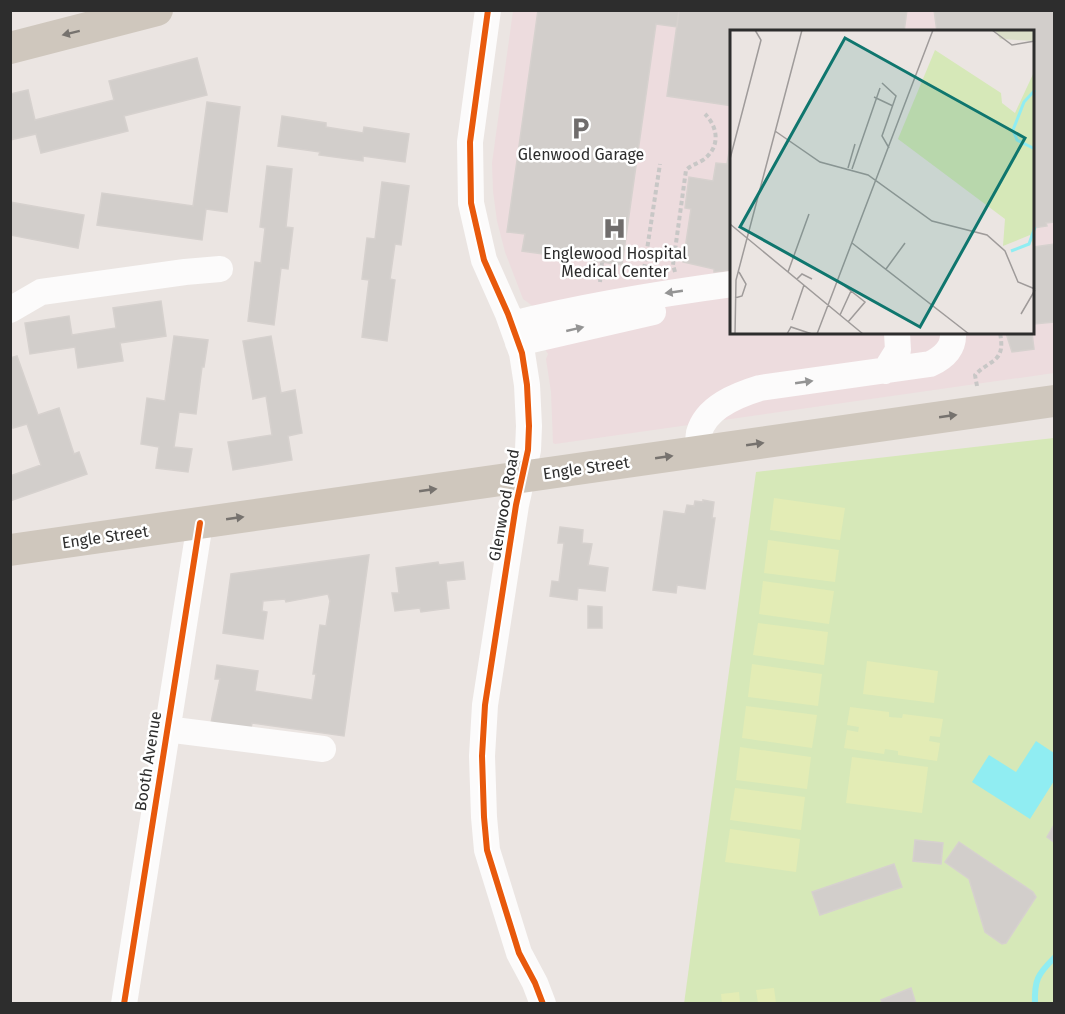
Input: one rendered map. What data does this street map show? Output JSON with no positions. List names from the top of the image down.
{
  "streets": {
    "main road": ["Engle Street"],
    "street": ["Glenwood Road", "Booth Avenue"]
  },
  "crossings": [
    ["Engle Street", "Glenwood Road"],
    ["Engle Street", "Booth Avenue"]
  ],
  "one_way": ["Engle Street"],
  "places": {
    "parking": ["Glenwood Garage"],
    "hospital": ["Englewood Hospital Medical Center"]
  }
}
